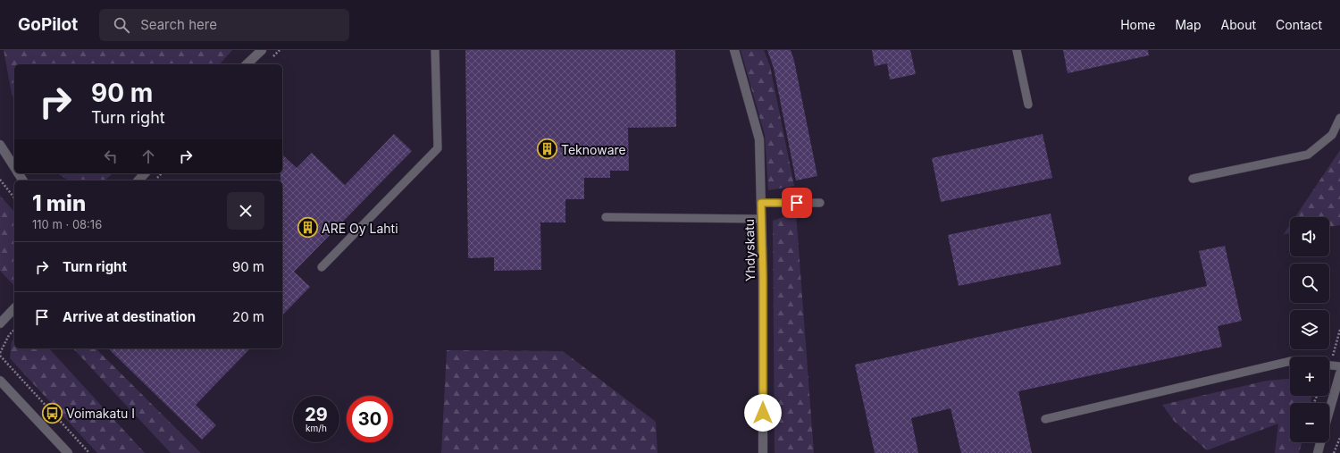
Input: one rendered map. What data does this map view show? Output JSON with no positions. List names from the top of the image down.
{
  "streets": {
    "street": ["Yhdyskatu"]
  },
  "places": {
    "building": ["Teknoware", "ARE Oy Lahti"],
    "bus stop": ["Voimakatu I"]
  },
  "page": {
    "header": "GoPilot",
    "search": "Search here",
    "nav": [
      "Home",
      "Map",
      "About",
      "Contact"
    ],
    "turn": ["90 m", "Turn right"],
    "heading": ["1 min", "110 m · 08:16"],
    "map_buttons": ["+", "−"],
    "list": [
      {
        "name": "Turn right",
        "value": "90 m"
      },
      {
        "name": "Arrive at destination",
        "value": "20 m"
      }
    ],
    "speed": "29 km/h",
    "limit": "30"
  }
}
